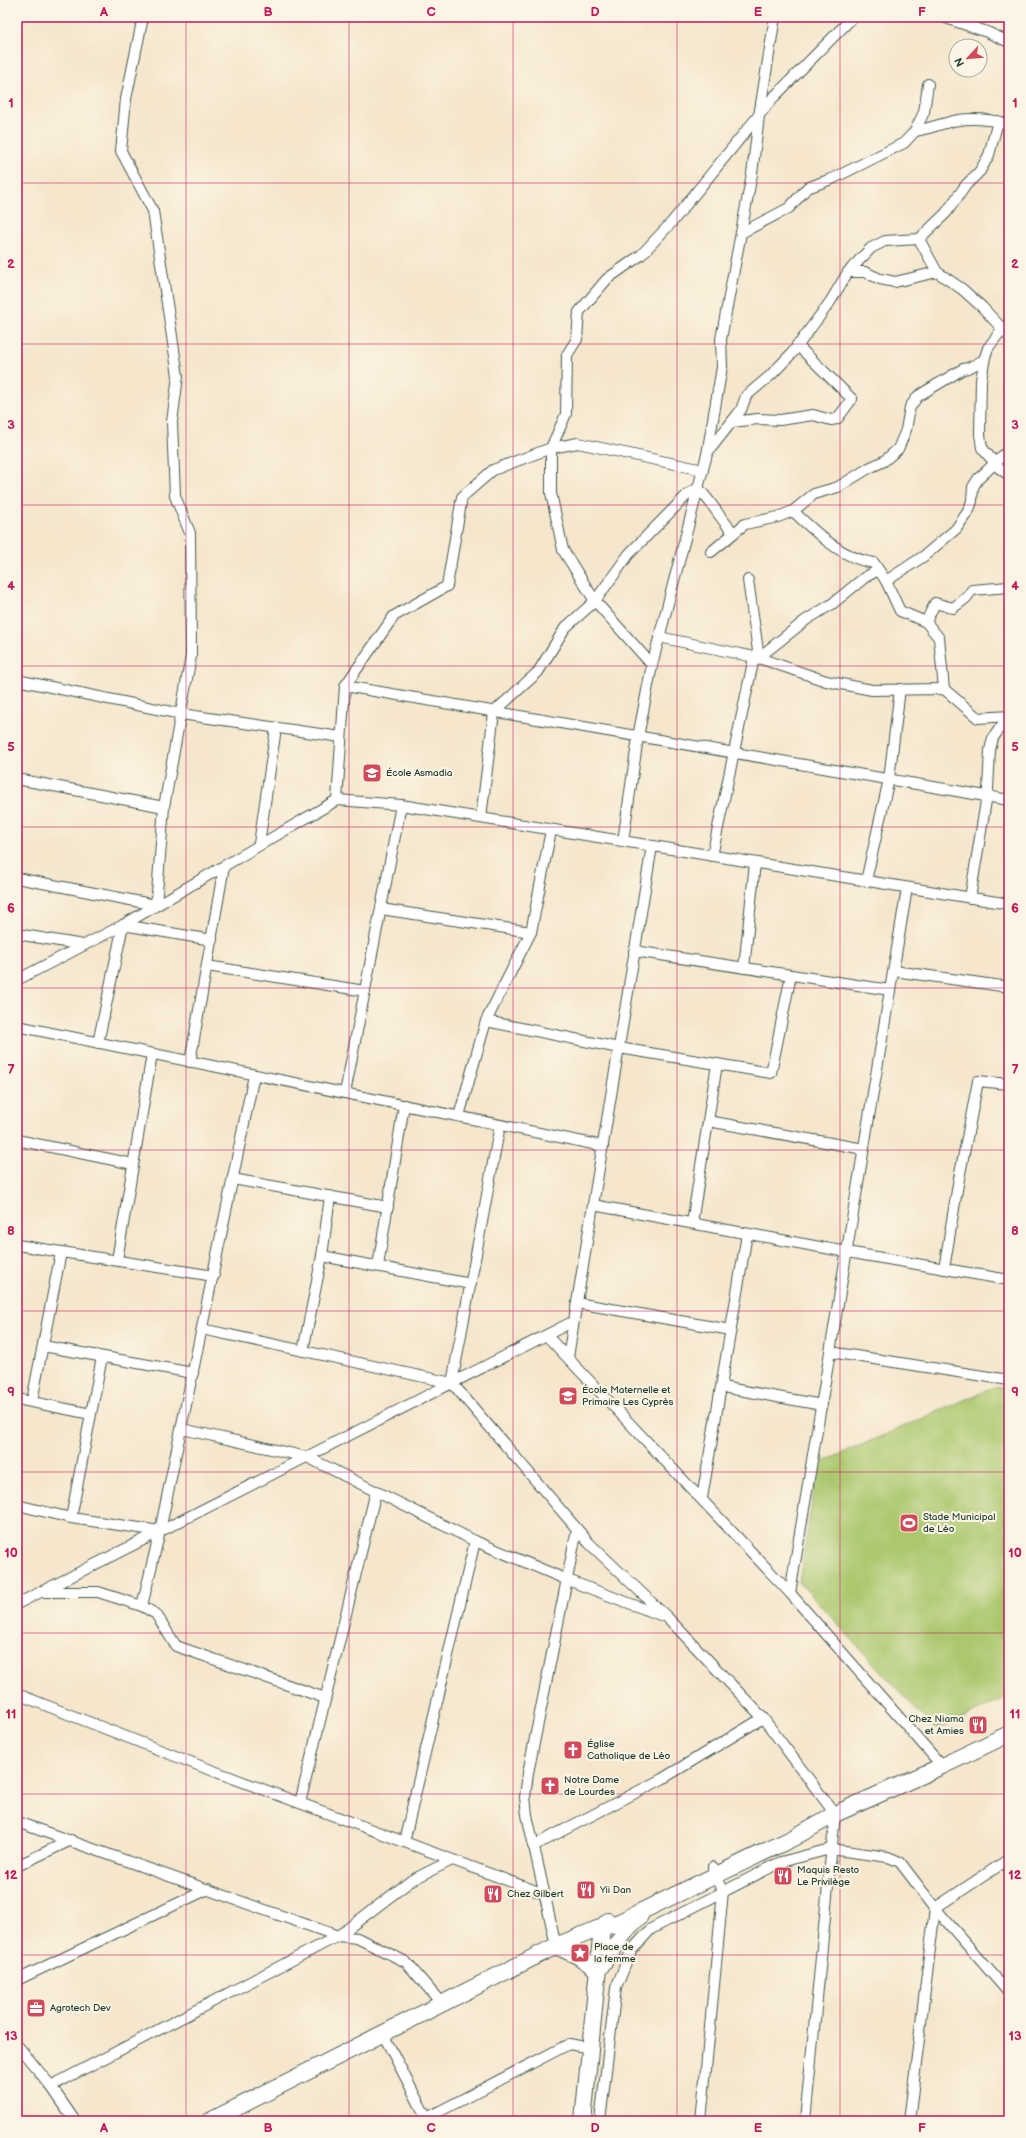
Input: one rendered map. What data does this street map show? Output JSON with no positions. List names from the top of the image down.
{
  "places": {
    "school or university": ["École Asmadia", "École Maternelle et Primaire Les Cyprès"],
    "sports": ["Stade Municipal de Léo"],
    "restaurant": [
      "Chez Niama et Amies",
      "Maquis Resto Le Privilège",
      "Yii Dan",
      "Chez Gilbert"
    ],
    "church": ["Église Catholique de Léo", "Notre Dame de Lourdes"],
    "place": ["Place de la femme"],
    "office": ["Agrotech Dev"]
  },
  "north": "bottom left",
  "grid": {
    "columns": [
      "A",
      "B",
      "C",
      "D",
      "E",
      "F"
    ],
    "rows": [
      "1",
      "2",
      "3",
      "4",
      "5",
      "6",
      "7",
      "8",
      "9",
      "10",
      "11",
      "12",
      "13"
    ]
  }
}
